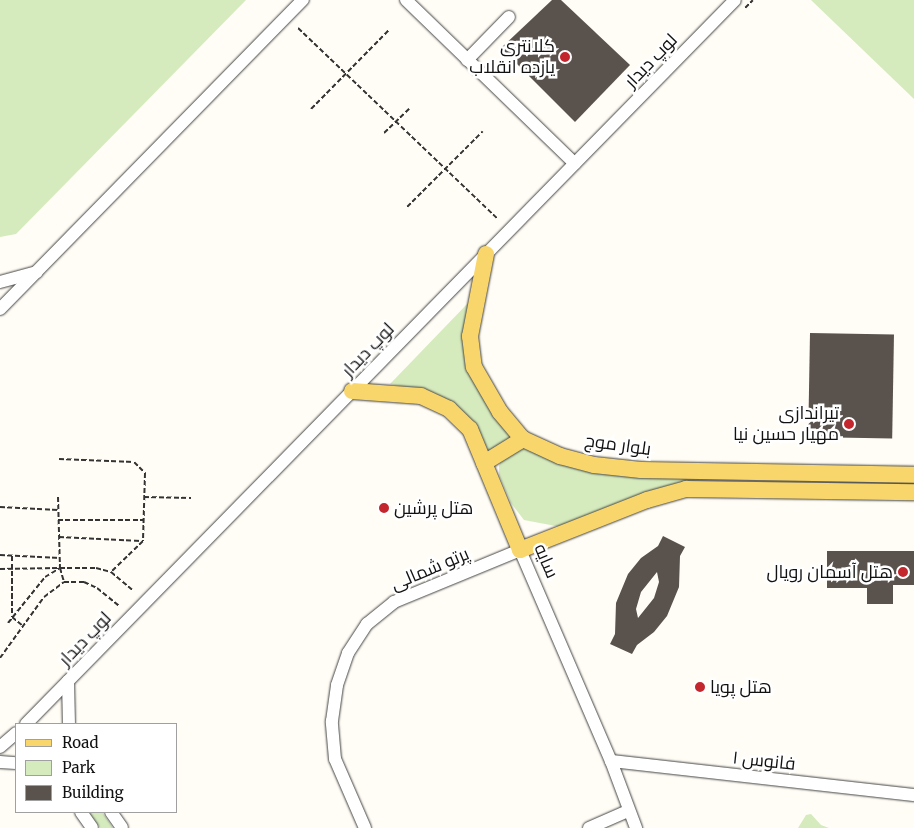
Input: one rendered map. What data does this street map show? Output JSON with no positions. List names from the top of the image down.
{
  "streets": {
    "main road": ["بلوار موج", "سایه"],
    "street": ["لوپ دیدار", "پرتو شمالی", "فانوس ۱"]
  },
  "crossings": [
    ["لوپ دیدار", "بلوار موج"],
    ["لوپ دیدار", "سایه"],
    ["سایه", "پرتو شمالی"],
    ["سایه", "فانوس ۱"]
  ],
  "places": [
    "کلانتری یازده انقلاب",
    "تیراندازی مهیار حسین نیا",
    "هتل پرشین",
    "هتل آسمان رویال",
    "هتل پویا"
  ],
  "legend": ["Road", "Park", "Building"]
}
